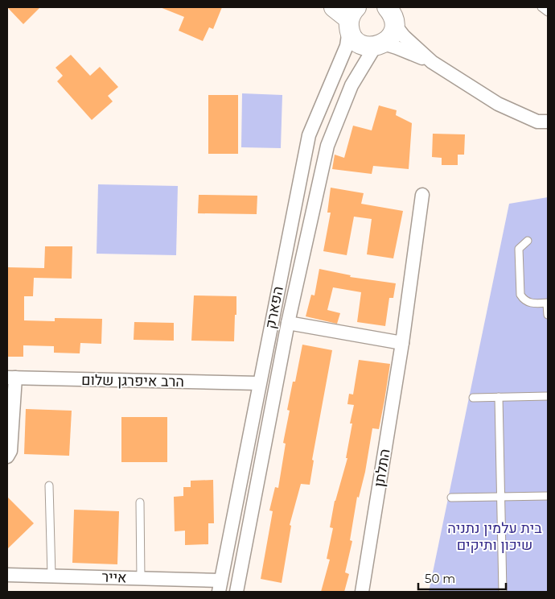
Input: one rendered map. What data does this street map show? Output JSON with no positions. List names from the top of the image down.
{
  "streets": {
    "street": [
      "הפארק",
      "הרב איפרגן שלום",
      "התלתן",
      "אייר"
    ]
  },
  "crossings": [
    ["הפארק", "הרב איפרגן שלום"],
    ["הפארק", "אייר"]
  ],
  "parks": ["בית עלמין נתניה שיכון ותיקים"],
  "scale_bar": "50 m"
}
